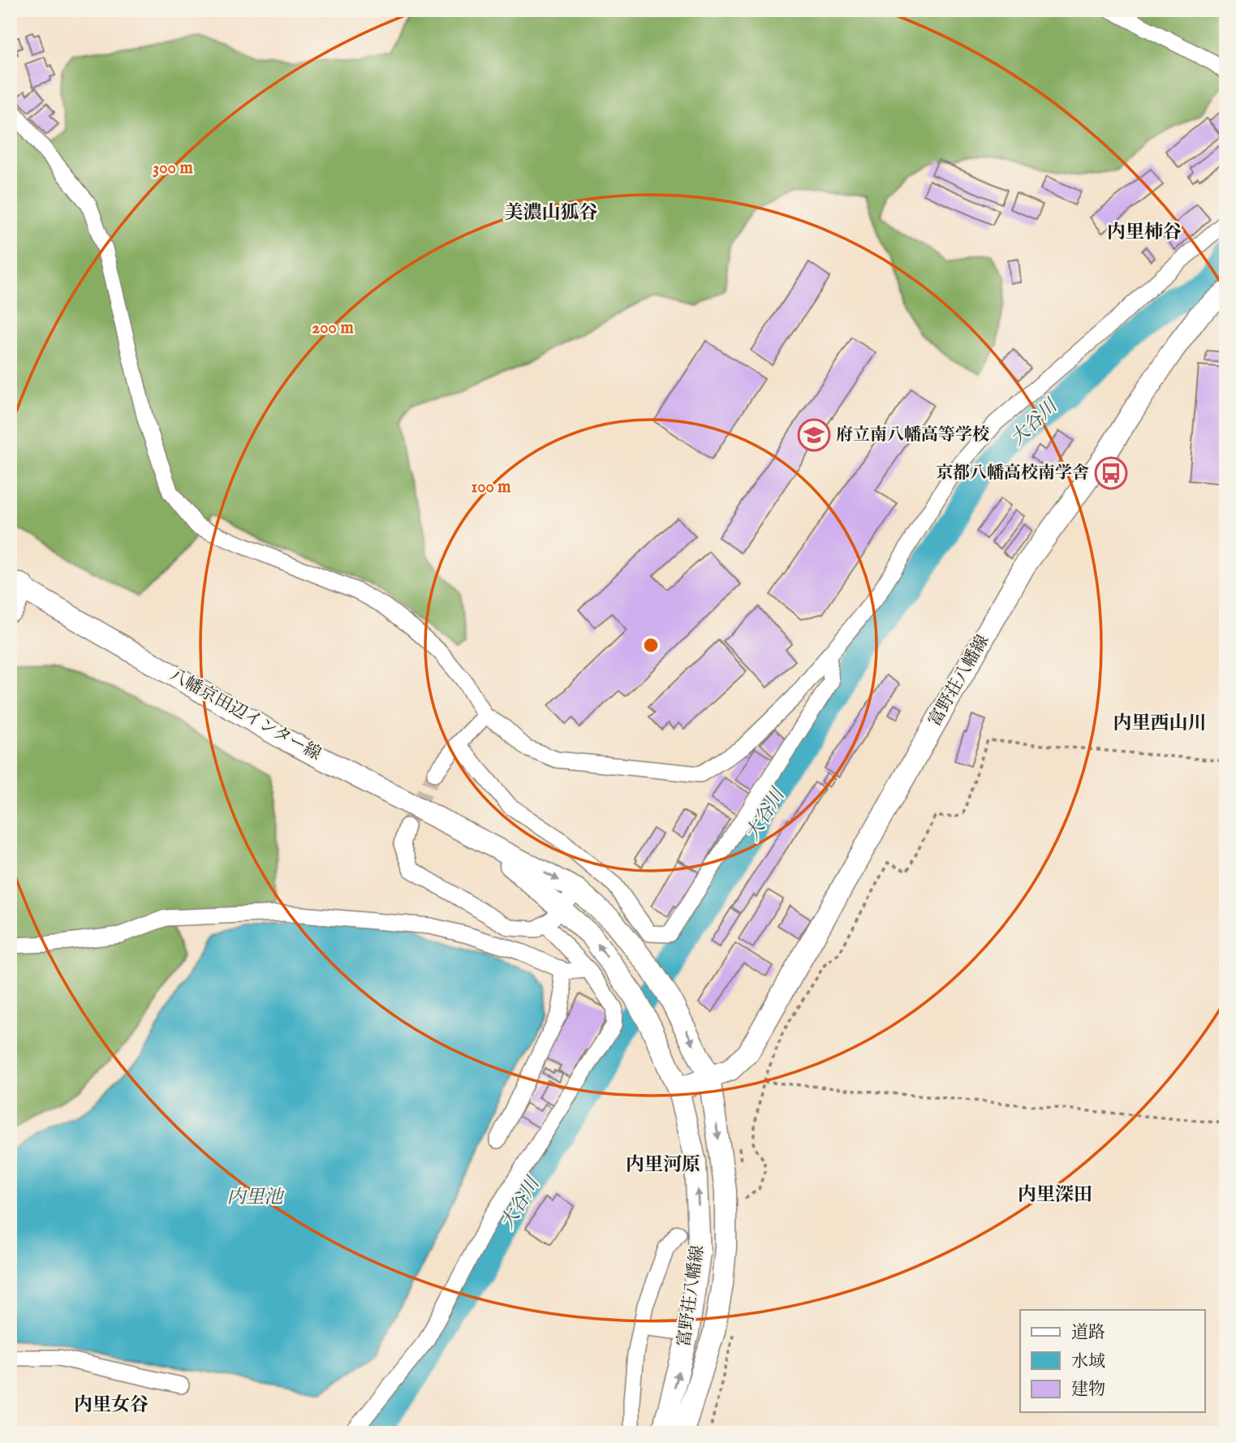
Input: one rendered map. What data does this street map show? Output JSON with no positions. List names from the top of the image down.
{
  "streets": {
    "main road": ["富野荘八幡線", "八幡京田辺インター線"]
  },
  "crossings": [
    ["富野荘八幡線", "八幡京田辺インター線"]
  ],
  "districts": [
    "美濃山狐谷",
    "内里柿谷",
    "内里西山川",
    "内里河原",
    "内里深田",
    "内里女谷"
  ],
  "water": ["大谷川", "内里池"],
  "places": {
    "school or university": ["府立南八幡高等学校"],
    "bus stop": ["京都八幡高校南学舎"]
  },
  "legend": ["道路", "水域", "建物"],
  "rings": ["300 m", "200 m", "100 m"]
}
